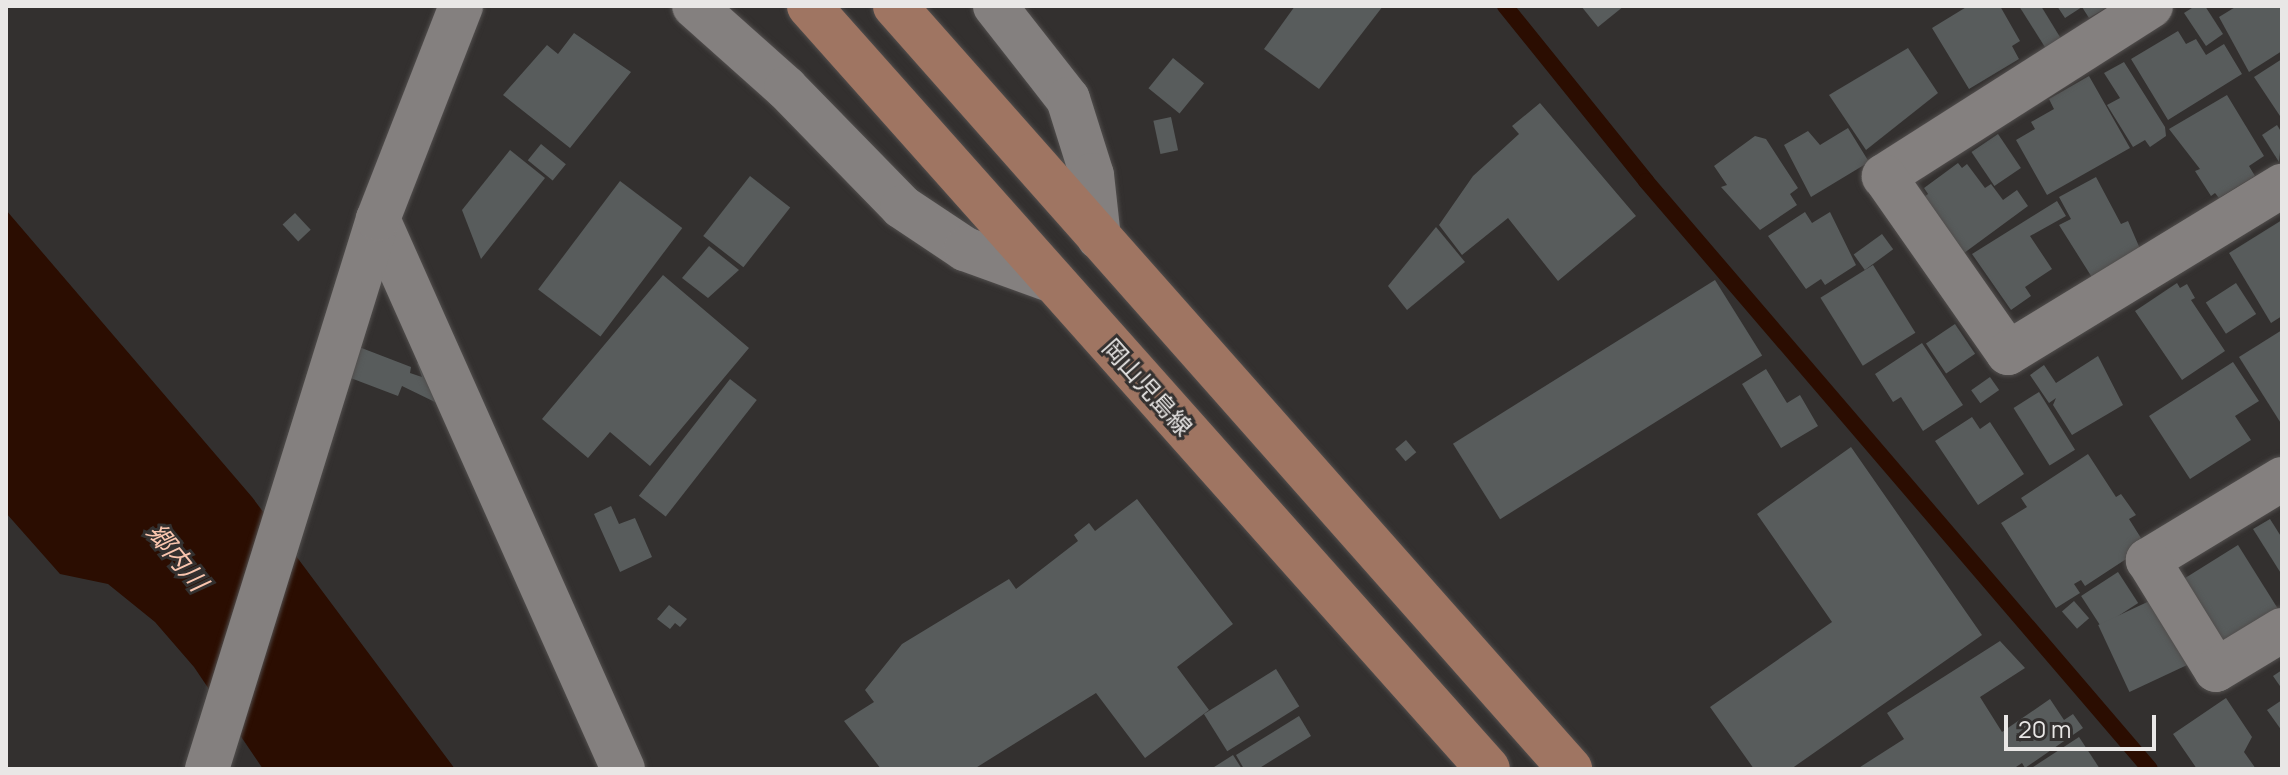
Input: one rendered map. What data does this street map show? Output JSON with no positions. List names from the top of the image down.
{
  "streets": {
    "main road": ["岡山児島線"]
  },
  "water": ["郷内川"],
  "scale_bar": "20 m"
}
